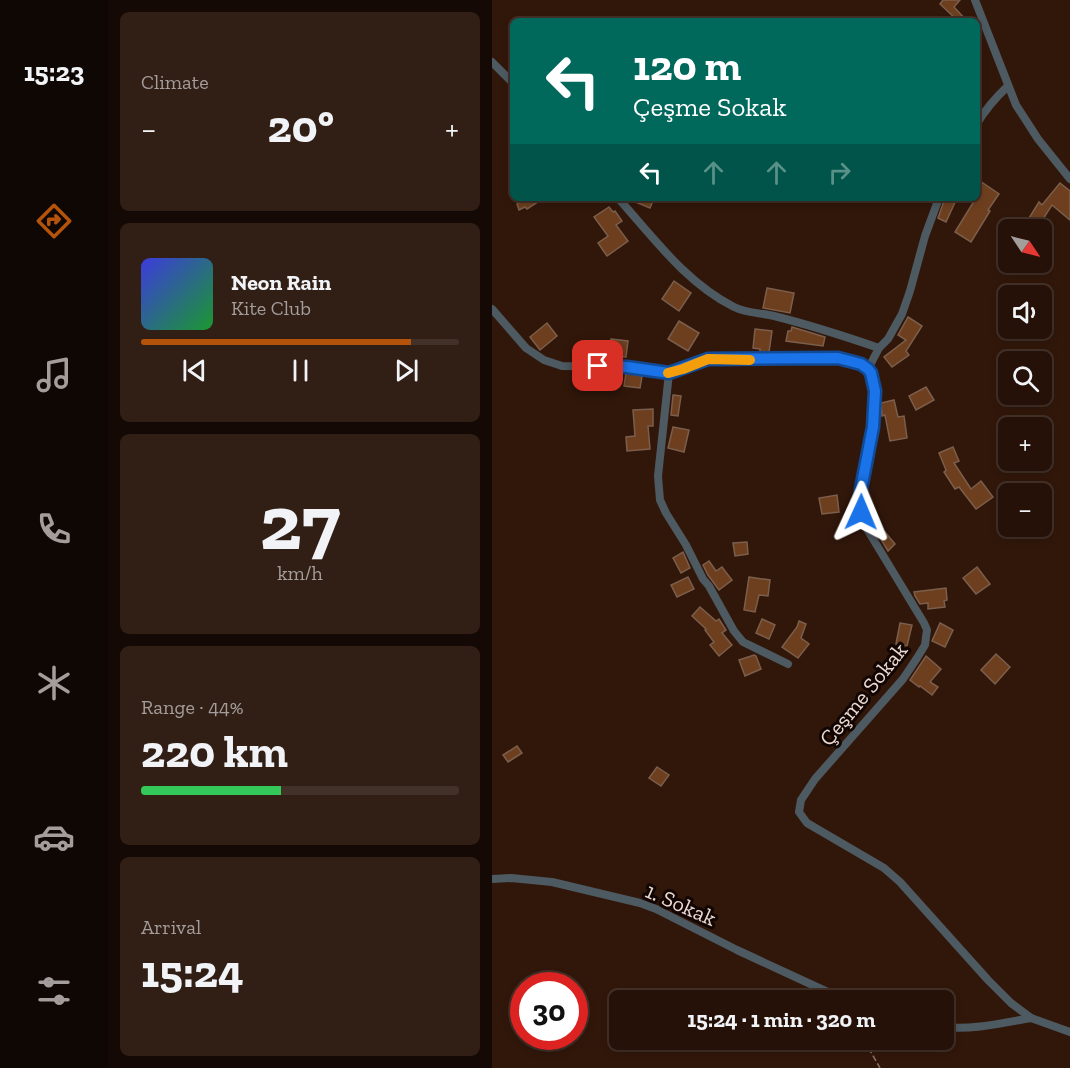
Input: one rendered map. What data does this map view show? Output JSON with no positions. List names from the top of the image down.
{
  "streets": {
    "street": ["Çeşme Sokak", "1. Sokak"]
  },
  "north": "bottom right",
  "page": {
    "tabs": "15:23",
    "tile": [
      "Climate",
      ["27", "km/h"],
      ["Range · 44%", "220 km"],
      ["Arrival", "15:24"]
    ],
    "turn": ["120 m", "Çeşme Sokak"],
    "heat": ["−", "20°", "+"],
    "map_buttons": ["+", "−"],
    "song": ["Neon Rain", "Kite Club"],
    "limit": "30",
    "trip": "15:24 · 1 min · 320 m"
  }
}
